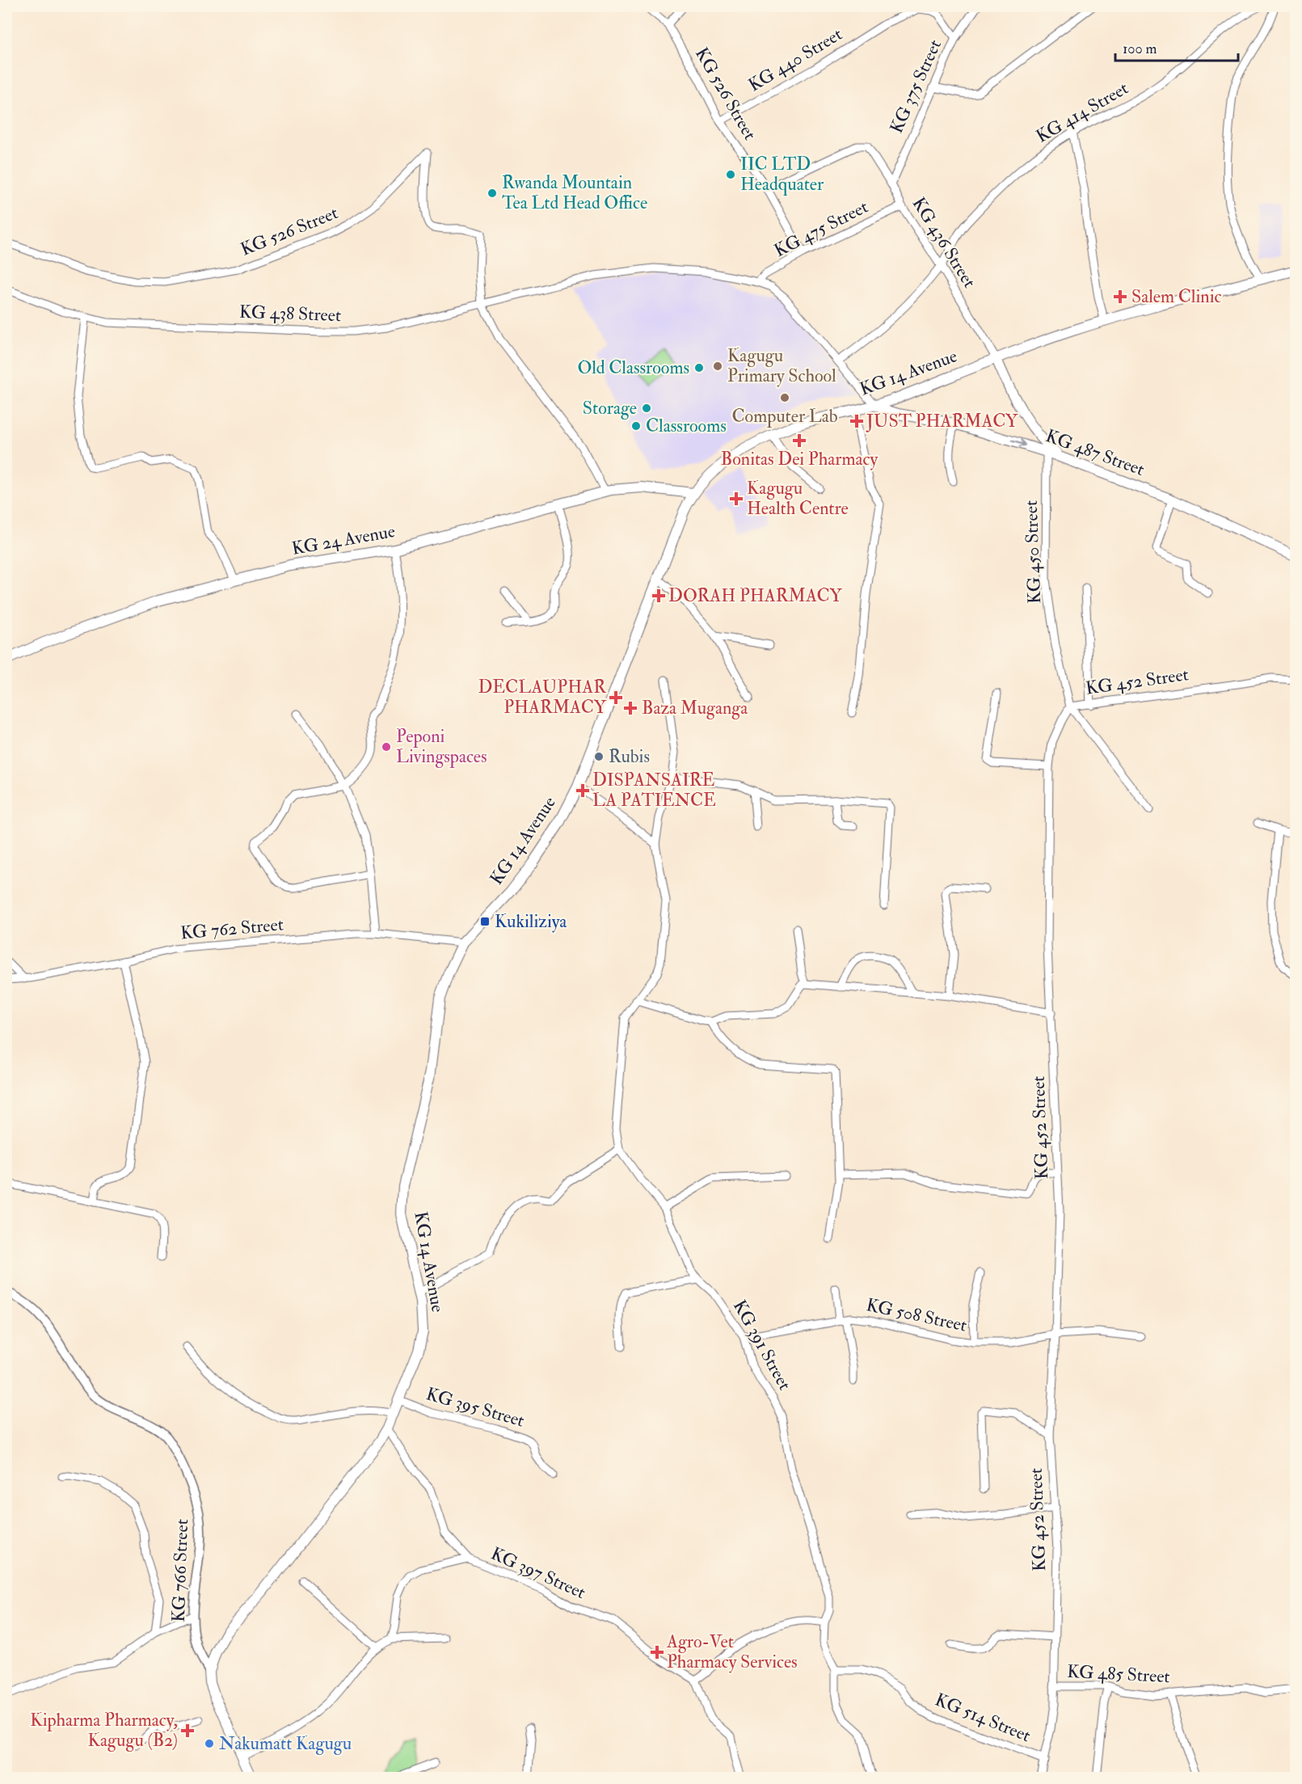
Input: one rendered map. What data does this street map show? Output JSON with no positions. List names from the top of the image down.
{
  "streets": {
    "main road": ["KG 14 Avenue", "KG 487 Street", "KG 24 Avenue"],
    "street": [
      "KG 440 Street",
      "KG 375 Street",
      "KG 526 Street",
      "KG 414 Street",
      "KG 475 Street",
      "KG 436 Street",
      "KG 438 Street",
      "KG 450 Street",
      "KG 452 Street",
      "KG 762 Street",
      "KG 508 Street",
      "KG 391 Street",
      "KG 395 Street",
      "KG 766 Street",
      "KG 397 Street",
      "KG 485 Street",
      "KG 514 Street"
    ]
  },
  "crossings": [
    ["KG 440 Street", "KG 375 Street"],
    ["KG 440 Street", "KG 526 Street"],
    ["KG 375 Street", "KG 436 Street"],
    ["KG 526 Street", "KG 475 Street"],
    ["KG 526 Street", "KG 436 Street"],
    ["KG 526 Street", "KG 438 Street"],
    ["KG 414 Street", "KG 436 Street"],
    ["KG 414 Street", "KG 438 Street"],
    ["KG 475 Street", "KG 436 Street"],
    ["KG 475 Street", "KG 438 Street"],
    ["KG 436 Street", "KG 14 Avenue"],
    ["KG 438 Street", "KG 14 Avenue"],
    ["KG 438 Street", "KG 487 Street"],
    ["KG 14 Avenue", "KG 487 Street"],
    ["KG 14 Avenue", "KG 24 Avenue"],
    ["KG 14 Avenue", "KG 762 Street"],
    ["KG 14 Avenue", "KG 395 Street"],
    ["KG 14 Avenue", "KG 766 Street"],
    ["KG 487 Street", "KG 450 Street"],
    ["KG 450 Street", "KG 452 Street"],
    ["KG 452 Street", "KG 508 Street"],
    ["KG 452 Street", "KG 485 Street"],
    ["KG 452 Street", "KG 514 Street"],
    ["KG 508 Street", "KG 391 Street"],
    ["KG 391 Street", "KG 514 Street"]
  ],
  "places": {
    "other": [
      "IIC LTD Headquater",
      "Rwanda Mountain Tea Ltd Head Office",
      "Kagugu Primary School",
      "Old Classrooms",
      "Computer Lab",
      "Storage",
      "Classrooms",
      "Peponi Livingspaces",
      "Rubis",
      "Nakumatt Kagugu"
    ],
    "health": [
      "Salem Clinic",
      "JUST PHARMACY",
      "Bonitas Dei Pharmacy",
      "Kagugu Health Centre",
      "DORAH PHARMACY",
      "DECLAUPHAR PHARMACY",
      "Baza Muganga",
      "DISPANSAIRE LA PATIENCE",
      "Agro-Vet Pharmacy Services",
      "Kipharma Pharmacy, Kagugu (B2)"
    ],
    "transit": ["Kukiliziya"]
  },
  "scale_bar": "100 m"
}
